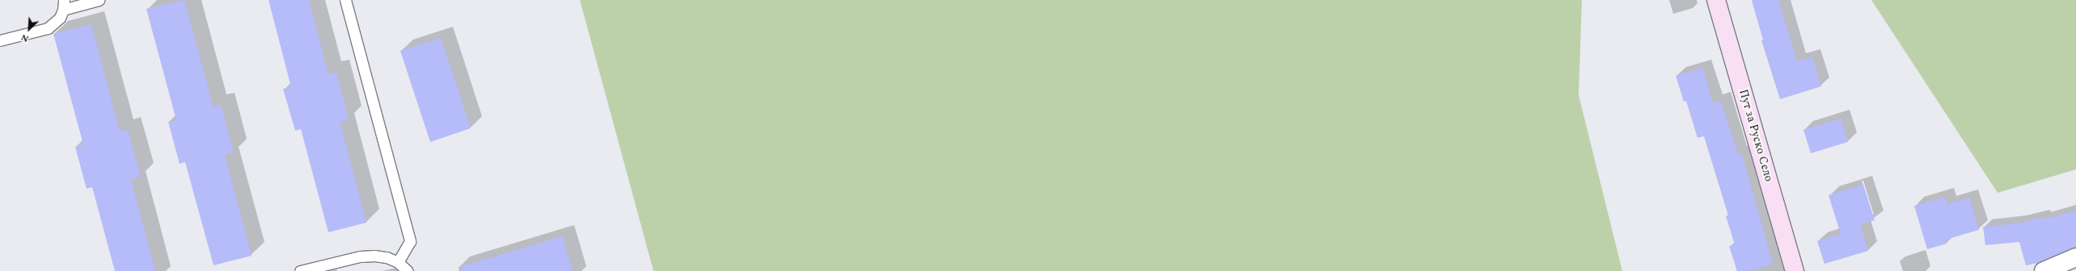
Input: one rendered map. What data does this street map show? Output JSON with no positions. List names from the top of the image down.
{
  "streets": {
    "main road": ["Пут за Руско Село"]
  },
  "north": "bottom left"
}
